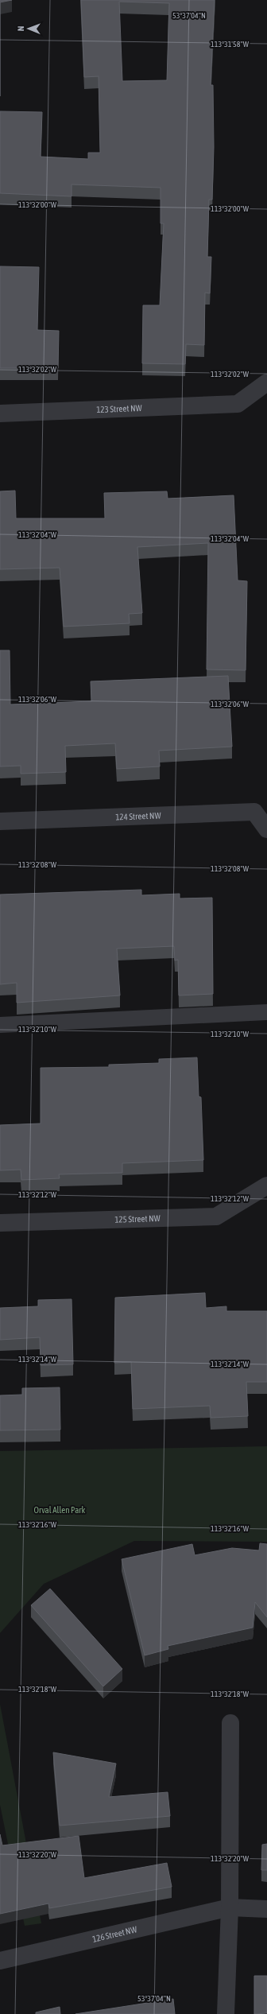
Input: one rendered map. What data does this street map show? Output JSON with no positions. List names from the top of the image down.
{
  "streets": {
    "street": [
      "123 Street NW",
      "124 Street NW",
      "125 Street NW",
      "126 Street NW"
    ]
  },
  "parks": ["Orval Allen Park"],
  "north": "left",
  "coordinates": [
    "53°37'04\"N",
    "113°31'58\"W",
    "113°32'00\"W",
    "113°32'02\"W",
    "113°32'04\"W",
    "113°32'06\"W",
    "113°32'08\"W",
    "113°32'10\"W",
    "113°32'12\"W",
    "113°32'14\"W",
    "113°32'16\"W",
    "113°32'18\"W",
    "113°32'20\"W"
  ]
}
